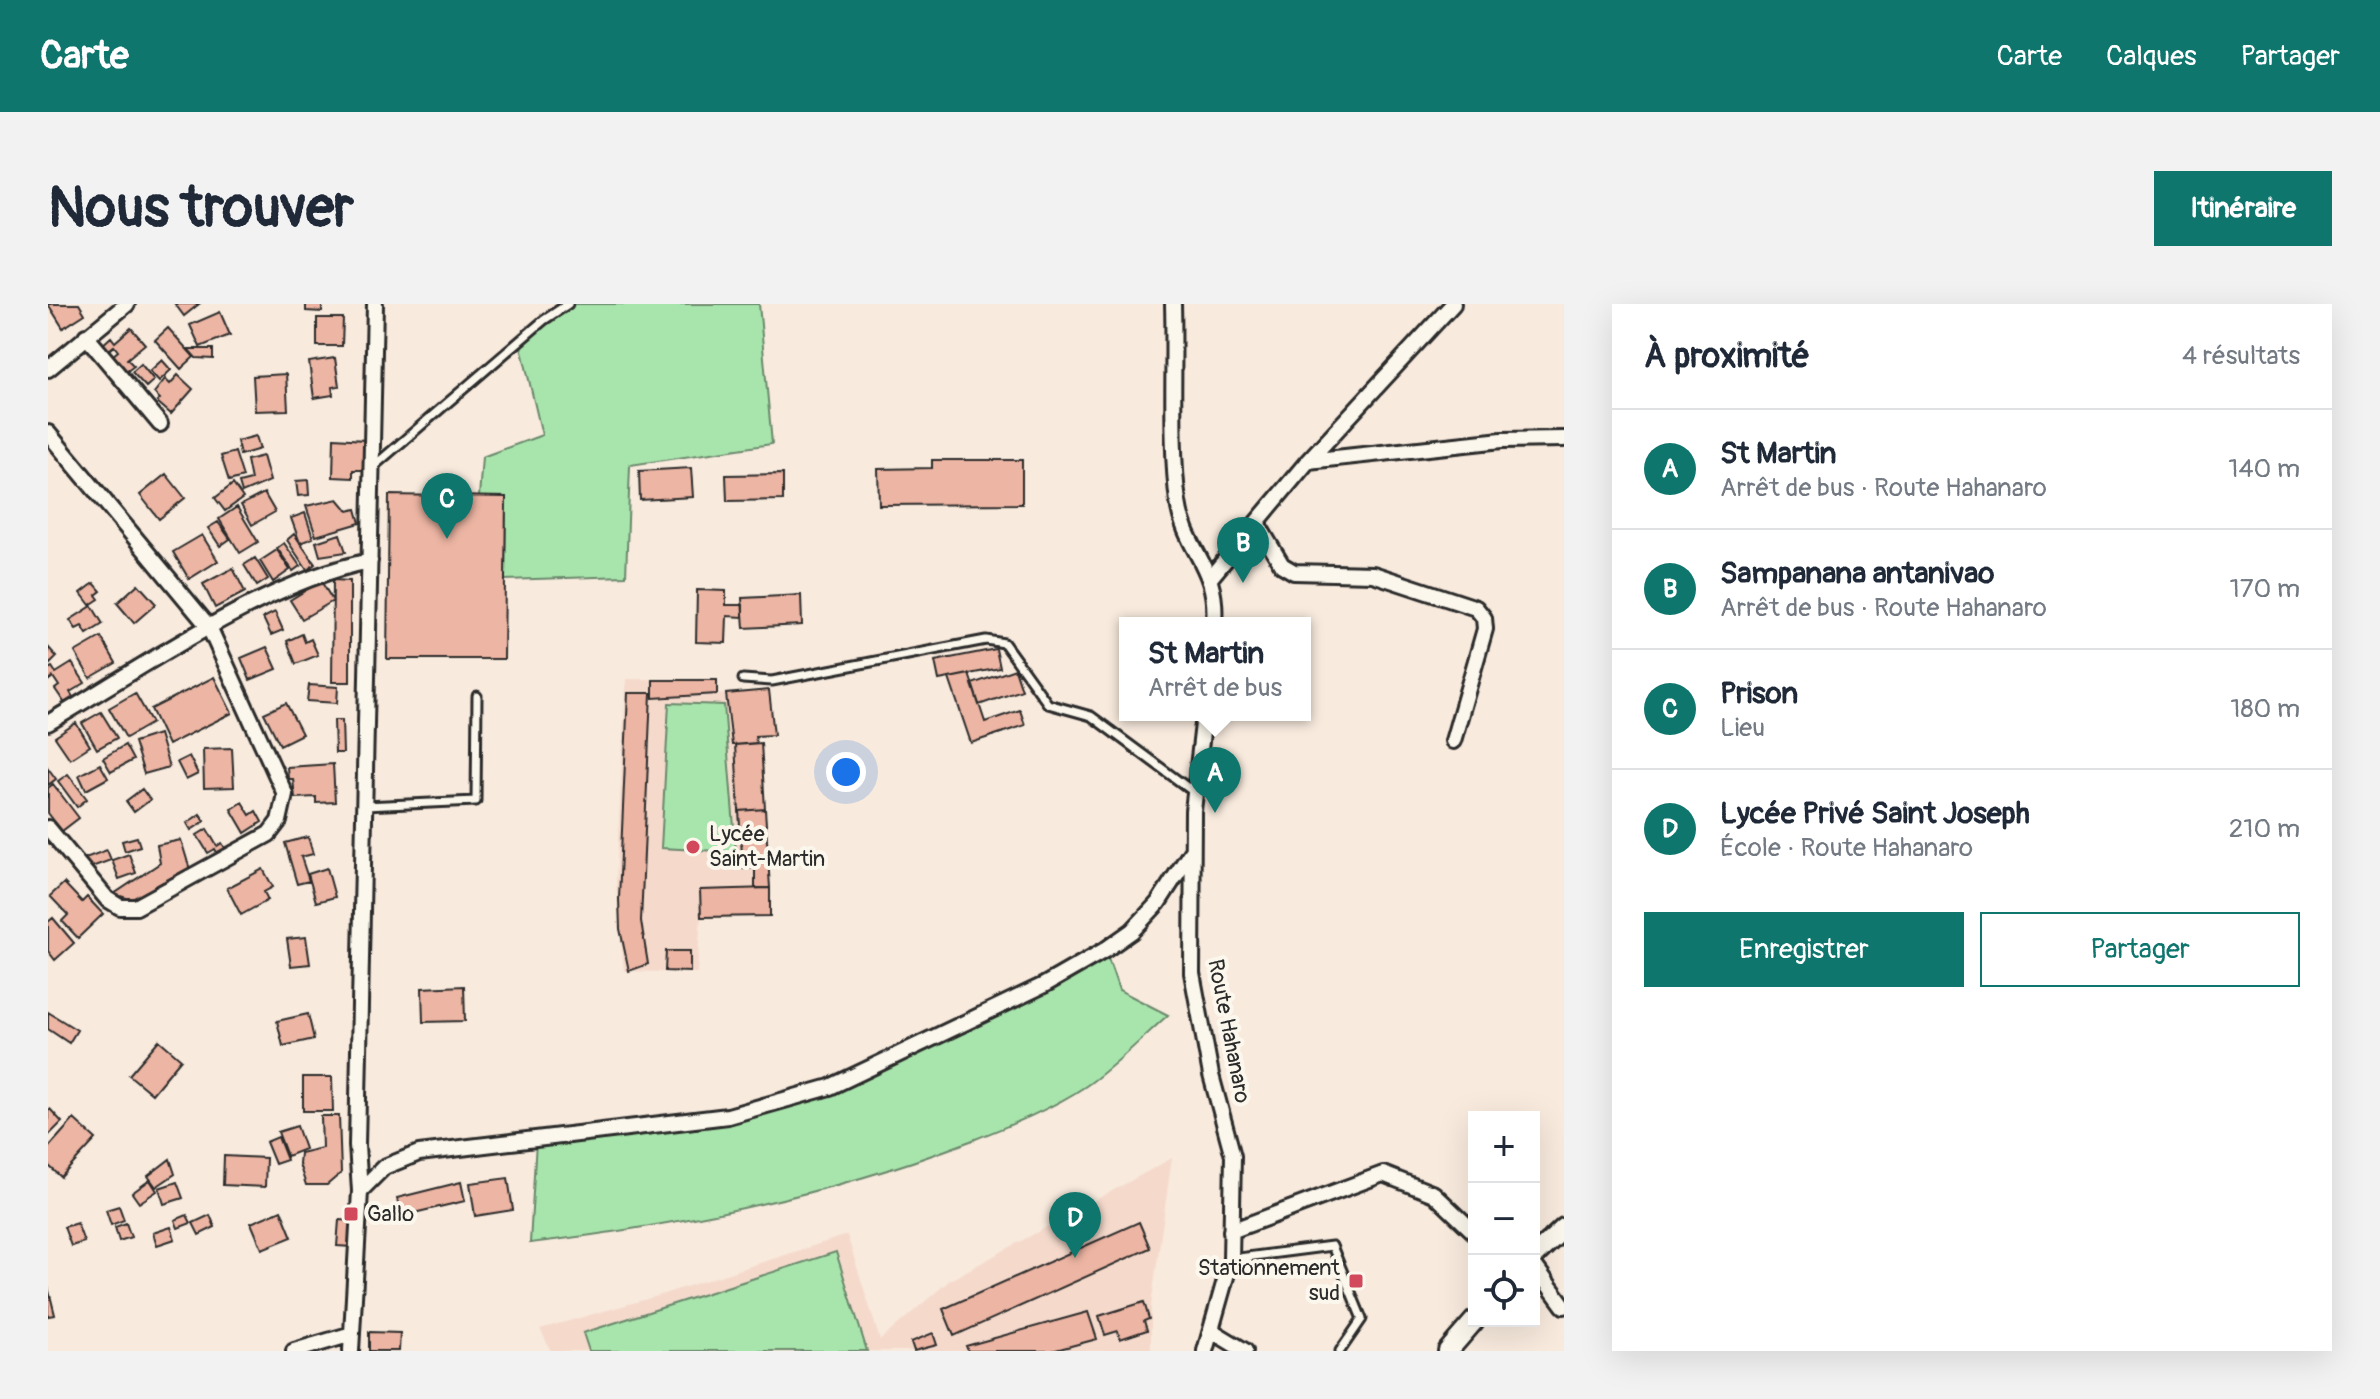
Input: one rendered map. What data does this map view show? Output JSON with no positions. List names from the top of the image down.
{
  "streets": {
    "street": ["Route Hahanaro"]
  },
  "places": {
    "other": ["Lycée Saint-Martin"],
    "transit": ["Gallo", "Stationnement sud"]
  },
  "page": {
    "header": "Carte",
    "nav": ["Carte", "Calques", "Partager"],
    "buttons": [
      "Itinéraire",
      ["Enregistrer", "Partager"]
    ],
    "title": "Nous trouver",
    "heading": ["À proximité", "4 résultats"],
    "list": [
      {
        "mark": "A",
        "name": "St Martin",
        "note": "Arrêt de bus · Route Hahanaro",
        "value": "140 m"
      },
      {
        "mark": "B",
        "name": "Sampanana antanivao",
        "note": "Arrêt de bus · Route Hahanaro",
        "value": "170 m"
      },
      {
        "mark": "C",
        "name": "Prison",
        "note": "Lieu",
        "value": "180 m"
      },
      {
        "mark": "D",
        "name": "Lycée Privé Saint Joseph",
        "note": "École · Route Hahanaro",
        "value": "210 m"
      }
    ],
    "pins": [
      "C",
      "B",
      "A",
      "D"
    ],
    "popup": ["St Martin", "Arrêt de bus"],
    "map_buttons": ["+", "−"]
  }
}
